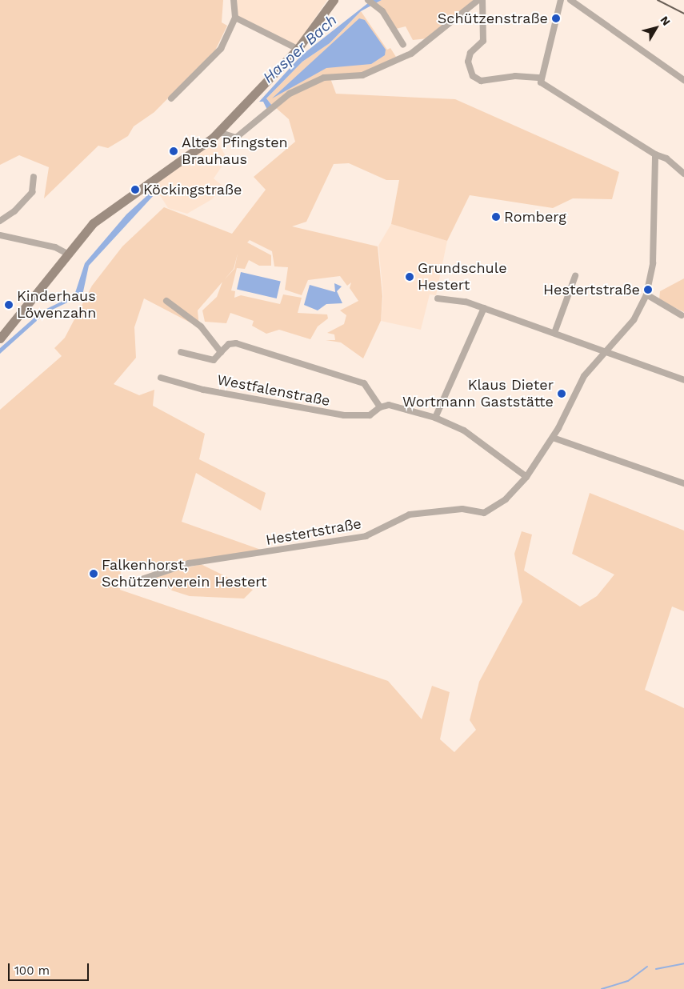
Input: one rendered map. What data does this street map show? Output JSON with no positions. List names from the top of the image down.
{
  "streets": {
    "street": ["Westfalenstraße", "Hestertstraße"]
  },
  "crossings": [
    ["Westfalenstraße", "Hestertstraße"]
  ],
  "water": ["Hasper Bach"],
  "places": [
    "Schützenstraße",
    "Altes Pfingsten Brauhaus",
    "Köckingstraße",
    "Romberg",
    "Grundschule Hestert",
    "Hestertstraße",
    "Kinderhaus Löwenzahn",
    "Klaus Dieter Wortmann Gaststätte",
    "Falkenhorst, Schützenverein Hestert"
  ],
  "scale_bar": "100 m",
  "north": "top right"
}
